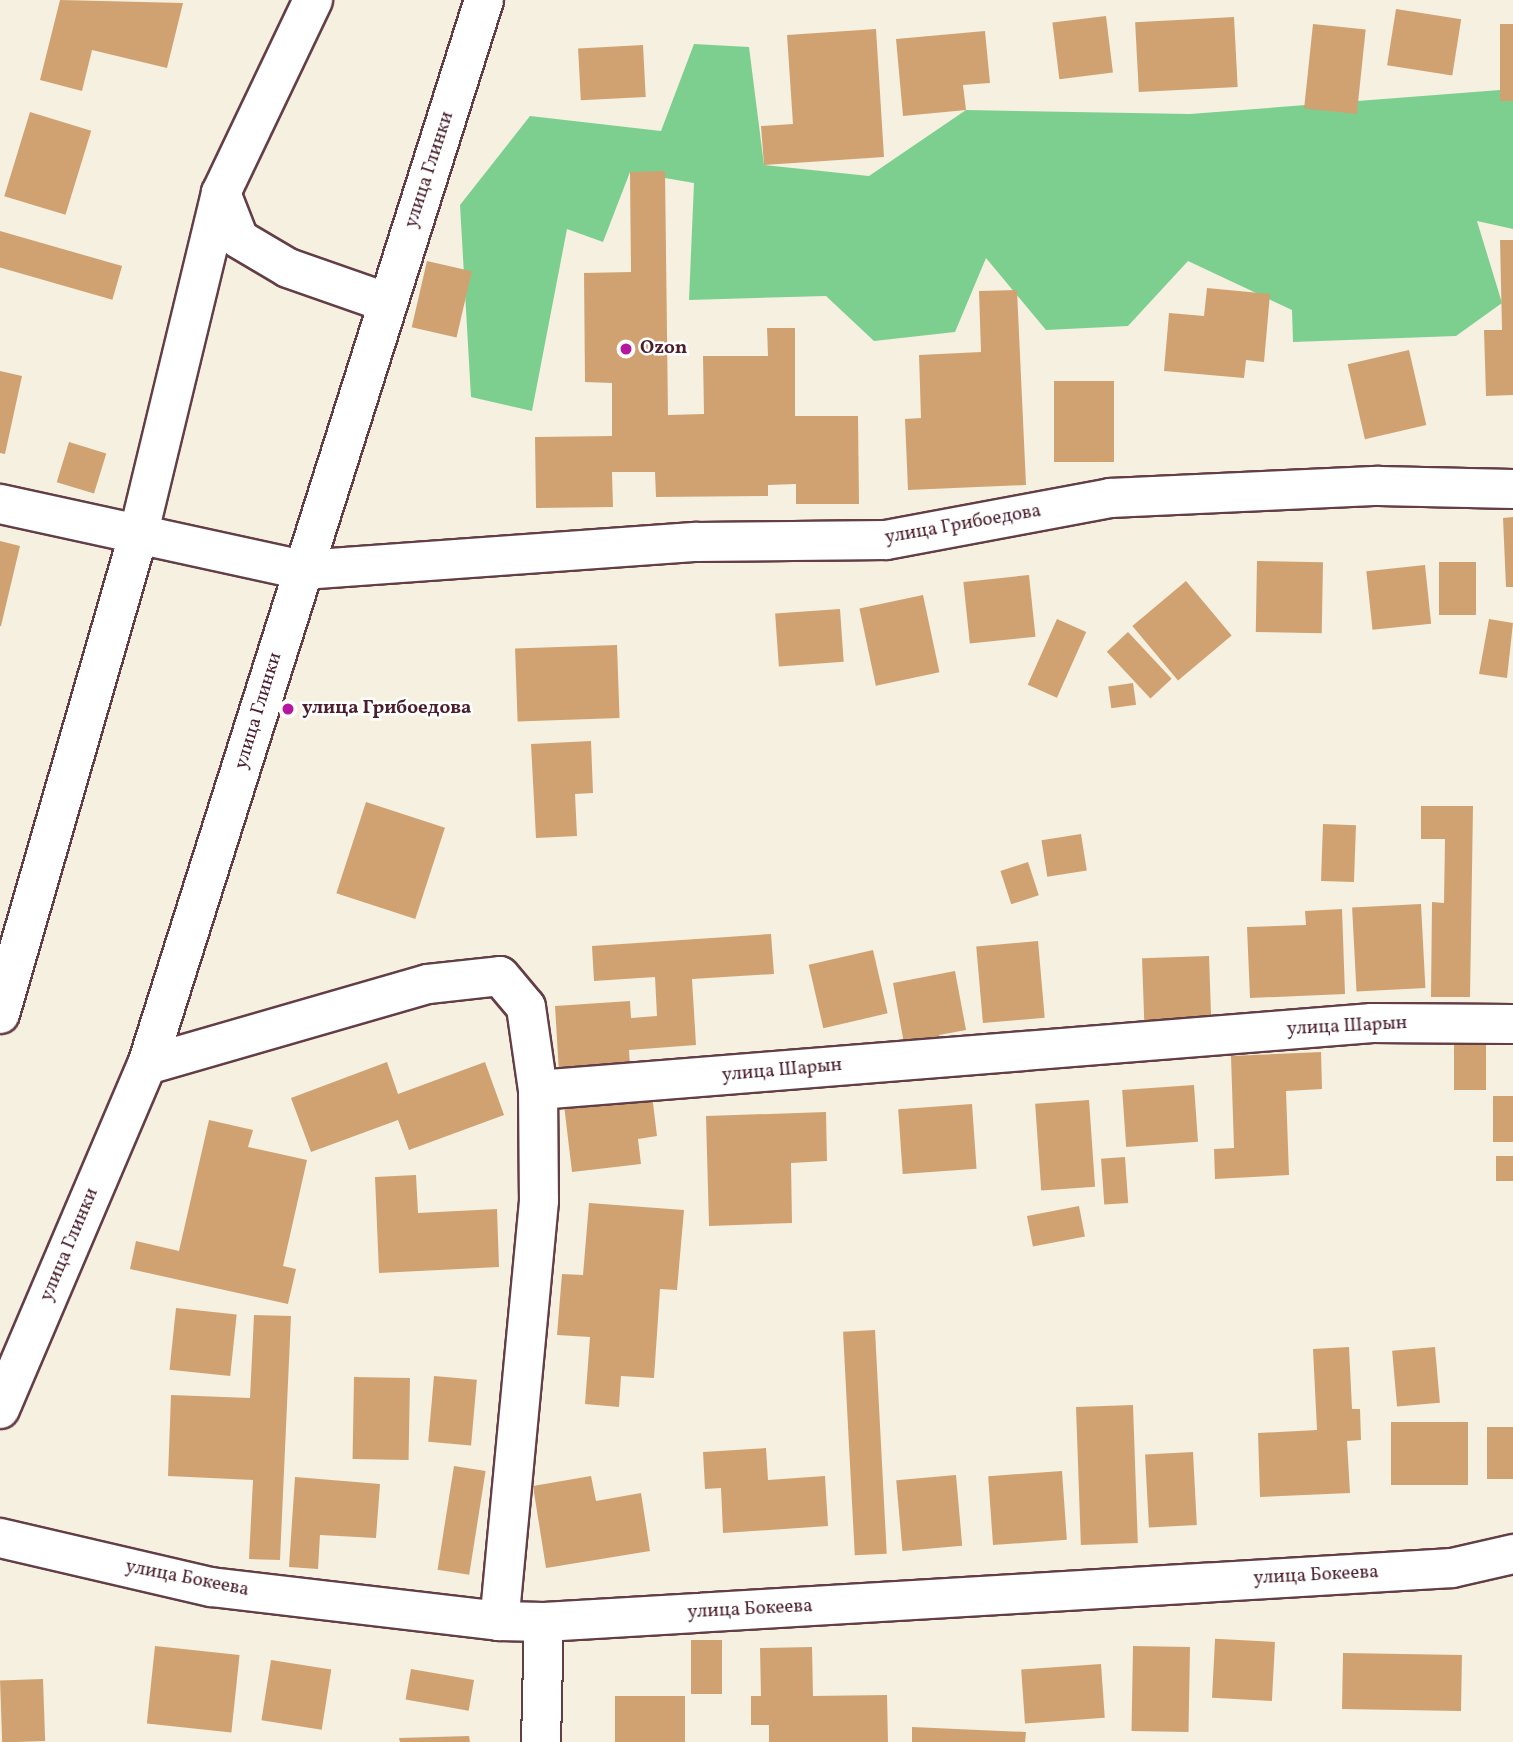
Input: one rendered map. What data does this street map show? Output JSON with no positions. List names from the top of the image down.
{
  "streets": {
    "street": [
      "улица Глинки",
      "улица Грибоедова",
      "улица Шарын",
      "улица Бокеева"
    ]
  },
  "crossings": [
    ["улица Глинки", "улица Грибоедова"]
  ],
  "places": ["Ozon", "улица Грибоедова"]
}
